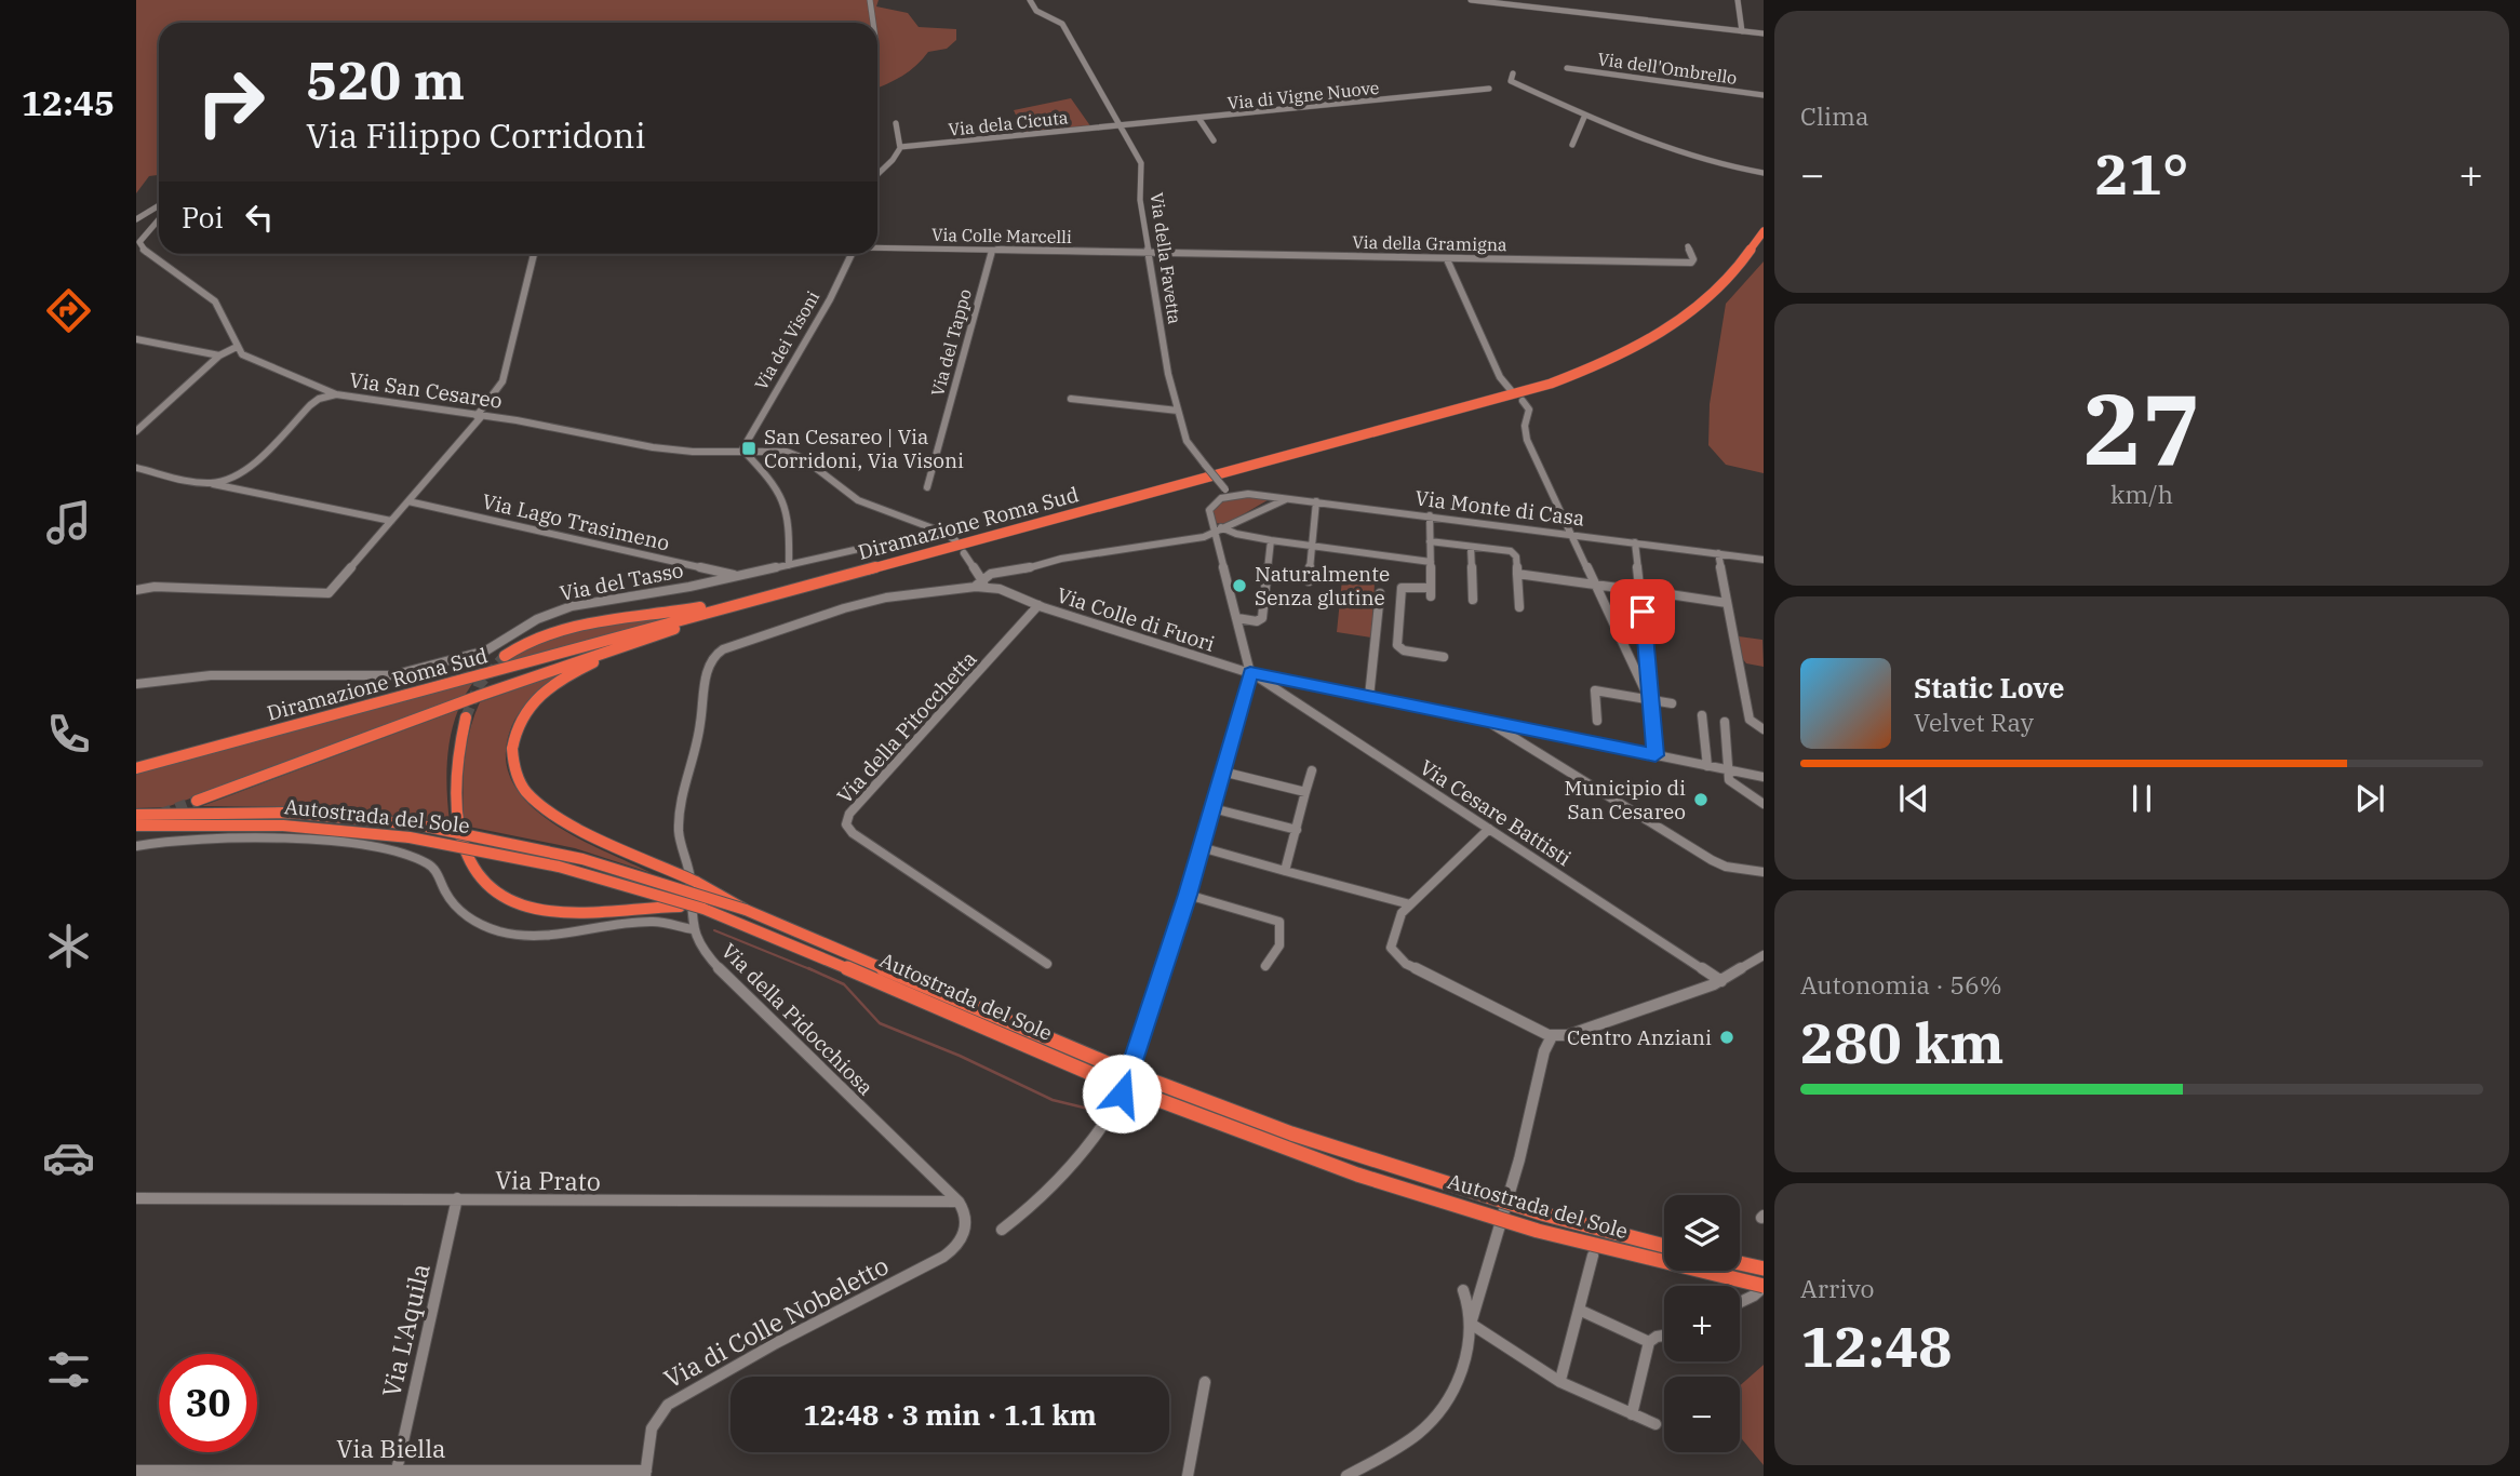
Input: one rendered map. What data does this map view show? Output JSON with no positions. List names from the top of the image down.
{
  "streets": {
    "highway": ["Diramazione Roma Sud", "Autostrada del Sole"],
    "street": [
      "Via dell'Ombrello",
      "Via di Vigne Nuove",
      "Via dela Cicuta",
      "Via Colle Marcelli",
      "Via della Gramigna",
      "Via della Favetta",
      "Via dei Visoni",
      "Via del Tappo",
      "Via San Cesareo",
      "Via Monte di Casa",
      "Via Lago Trasimeno",
      "Via del Tasso",
      "Via Colle di Fuori",
      "Via della Pitocchetta",
      "Via Cesare Battisti",
      "Via della Pidocchiosa",
      "Via Prato",
      "Via di Colle Nobeletto",
      "Via L'Aquila",
      "Via Biella"
    ]
  },
  "crossings": [
    ["Via di Vigne Nuove", "Via dela Cicuta"],
    ["Via di Vigne Nuove", "Via della Favetta"],
    ["Via dela Cicuta", "Via della Favetta"],
    ["Via Colle Marcelli", "Via della Gramigna"],
    ["Via Colle Marcelli", "Via della Favetta"],
    ["Via Colle Marcelli", "Via del Tappo"],
    ["Via della Gramigna", "Via della Favetta"],
    ["Via della Favetta", "Via Monte di Casa"],
    ["Via dei Visoni", "Via San Cesareo"],
    ["Via Lago Trasimeno", "Via del Tasso"],
    ["Via Colle di Fuori", "Via della Pitocchetta"],
    ["Via Colle di Fuori", "Via Cesare Battisti"],
    ["Via Colle di Fuori", "Via della Pidocchiosa"],
    ["Via della Pidocchiosa", "Via Prato"],
    ["Via della Pidocchiosa", "Via di Colle Nobeletto"],
    ["Via Prato", "Via di Colle Nobeletto"],
    ["Via Prato", "Via L'Aquila"],
    ["Via di Colle Nobeletto", "Via Biella"],
    ["Via L'Aquila", "Via Biella"]
  ],
  "places": {
    "transit": ["San Cesareo | Via Corridoni, Via Visoni"],
    "other": ["Naturalmente Senza glutine", "Municipio di San Cesareo", "Centro Anziani"]
  },
  "page": {
    "tabs": "12:45",
    "tile": [
      "Clima",
      ["27", "km/h"],
      ["Autonomia · 56%", "280 km"],
      ["Arrivo", "12:48"]
    ],
    "turn": ["520 m", "Via Filippo Corridoni"],
    "heat": ["−", "21°", "+"],
    "then": "Poi",
    "song": ["Static Love", "Velvet Ray"],
    "map_buttons": ["+", "−"],
    "limit": "30",
    "trip": "12:48 · 3 min · 1.1 km"
  }
}
